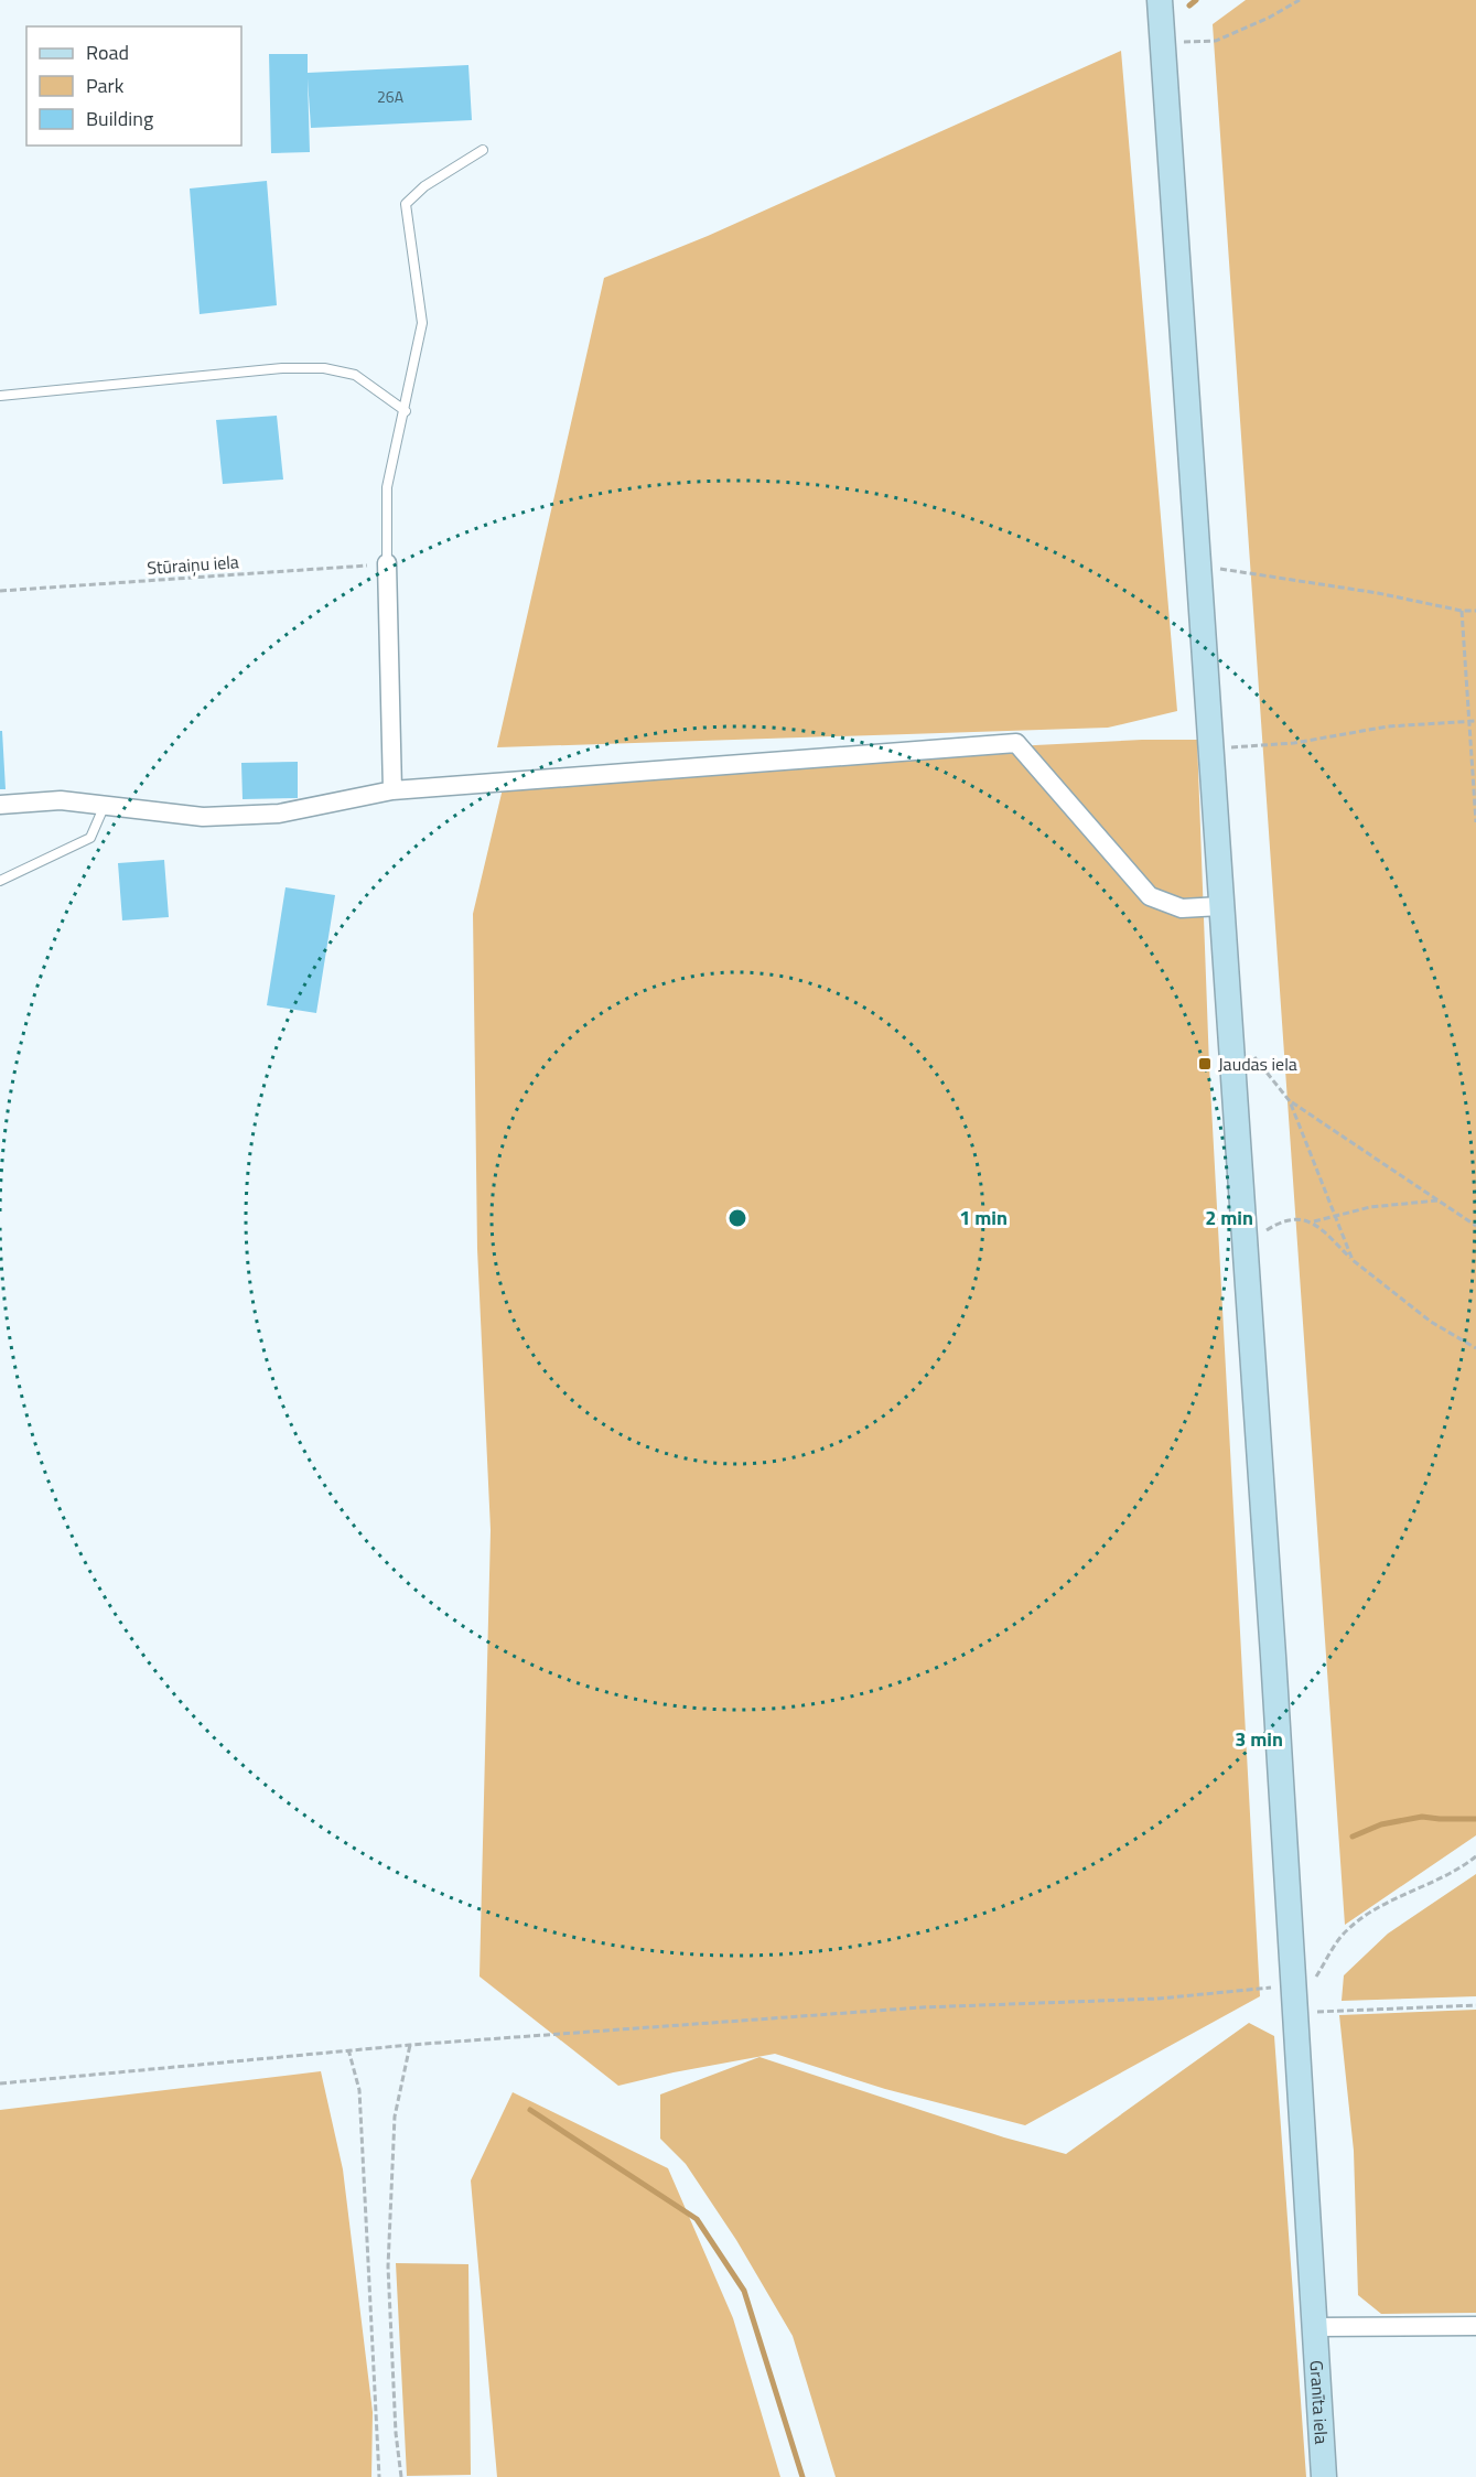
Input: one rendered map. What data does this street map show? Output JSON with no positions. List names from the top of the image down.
{
  "streets": {
    "main road": ["Granīta iela"],
    "path": ["Stūraiņu iela"]
  },
  "places": {
    "transit": ["Jaudas iela"]
  },
  "house_numbers": ["26A"],
  "legend": ["Road", "Park", "Building"],
  "rings": ["1 min", "2 min", "3 min"]
}
